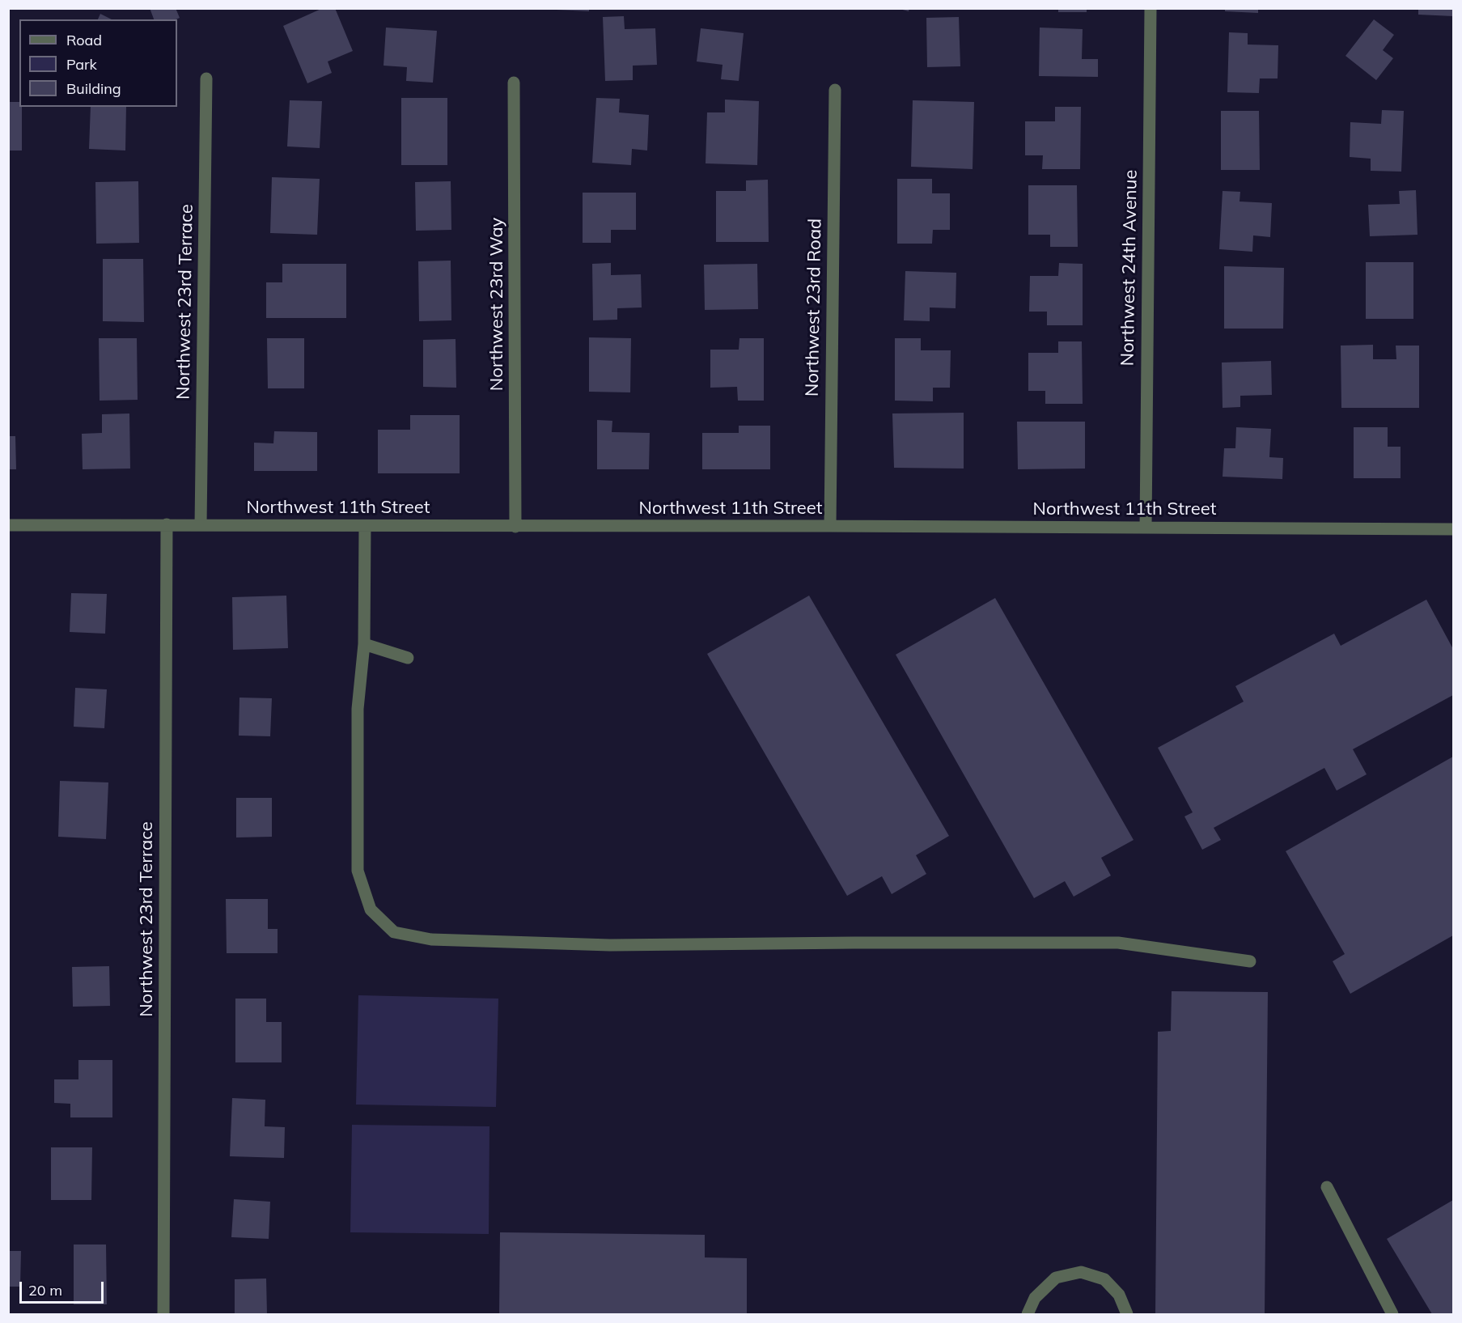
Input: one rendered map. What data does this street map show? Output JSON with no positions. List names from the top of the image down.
{
  "streets": {
    "street": [
      "Northwest 24th Avenue",
      "Northwest 23rd Terrace",
      "Northwest 23rd Way",
      "Northwest 23rd Road",
      "Northwest 11th Street"
    ]
  },
  "crossings": [
    ["Northwest 24th Avenue", "Northwest 11th Street"],
    ["Northwest 23rd Terrace", "Northwest 11th Street"],
    ["Northwest 23rd Way", "Northwest 11th Street"],
    ["Northwest 23rd Road", "Northwest 11th Street"]
  ],
  "legend": ["Road", "Park", "Building"],
  "scale_bar": "20 m"
}
